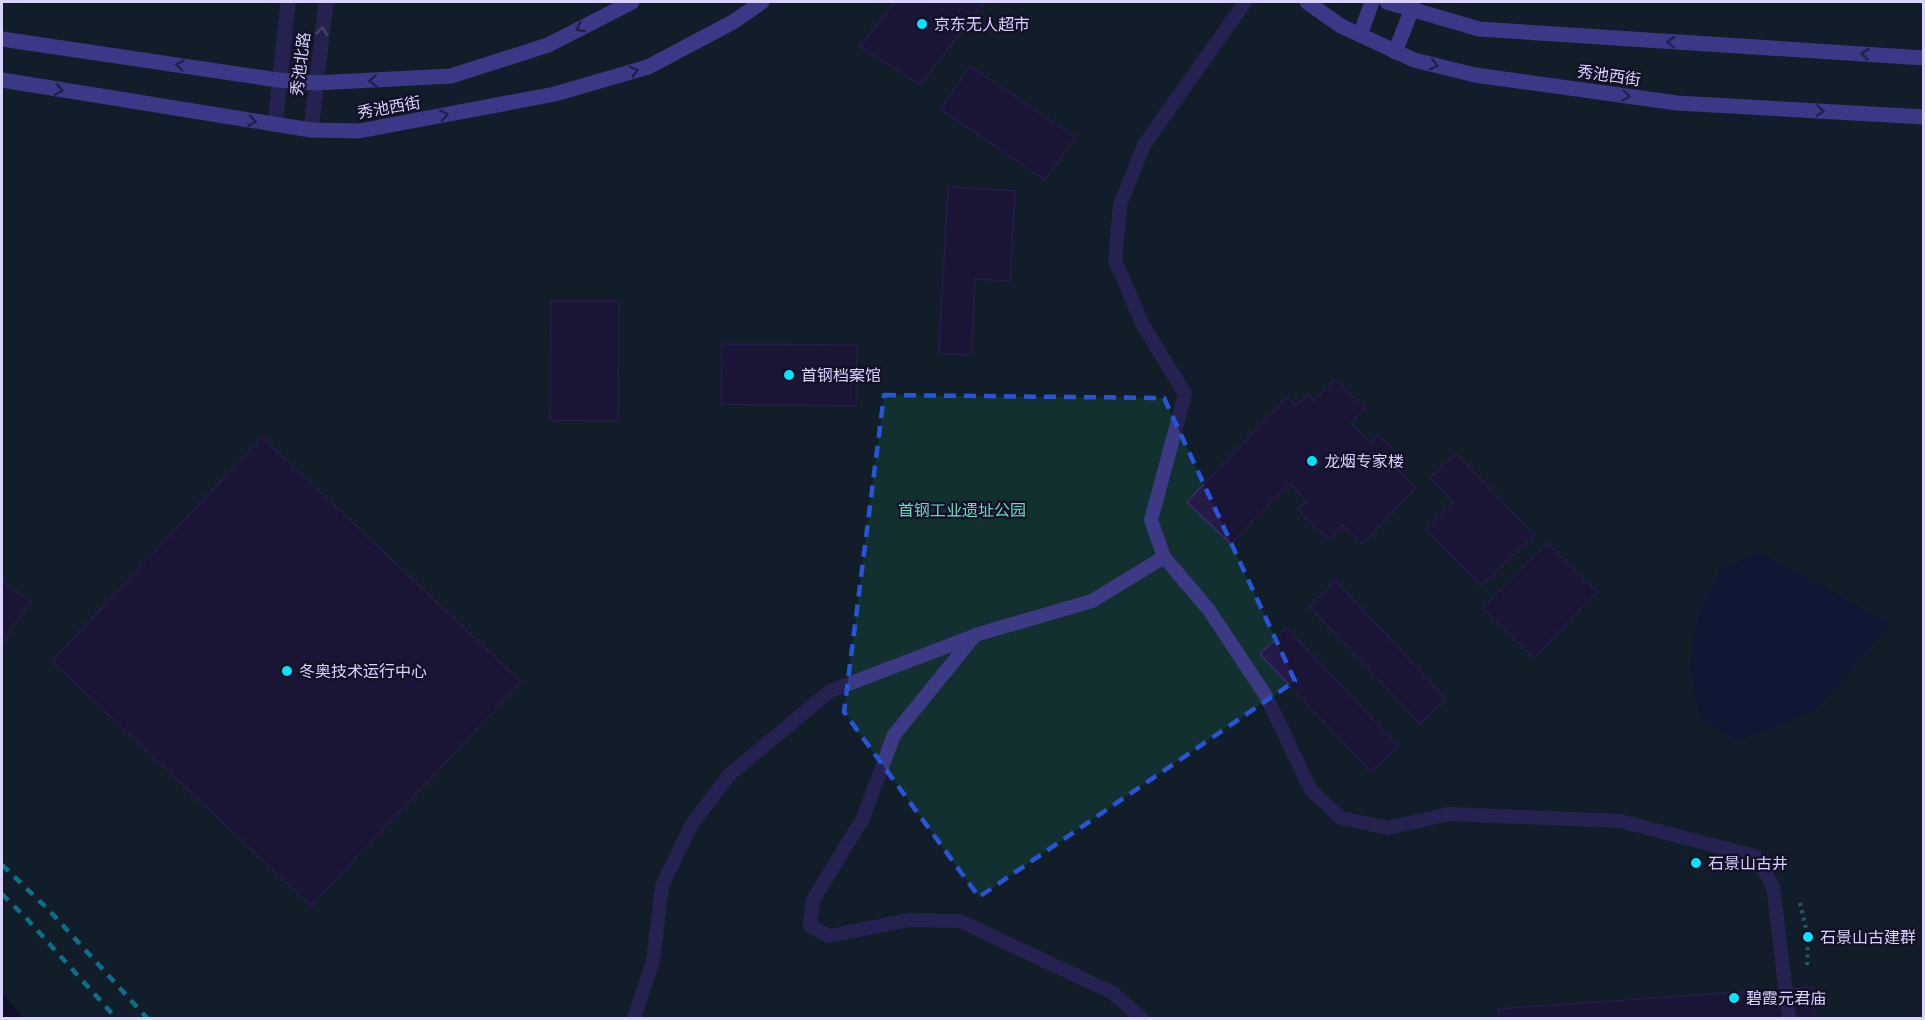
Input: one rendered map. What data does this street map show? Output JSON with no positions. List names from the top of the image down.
{
  "streets": {
    "street": ["秀池北路", "秀池西街"]
  },
  "crossings": [
    ["秀池北路", "秀池西街"]
  ],
  "parks": ["首钢工业遗址公园"],
  "places": [
    "京东无人超市",
    "首钢档案馆",
    "龙烟专家楼",
    "冬奥技术运行中心",
    "石景山古井",
    "石景山古建群",
    "碧霞元君庙"
  ]
}
